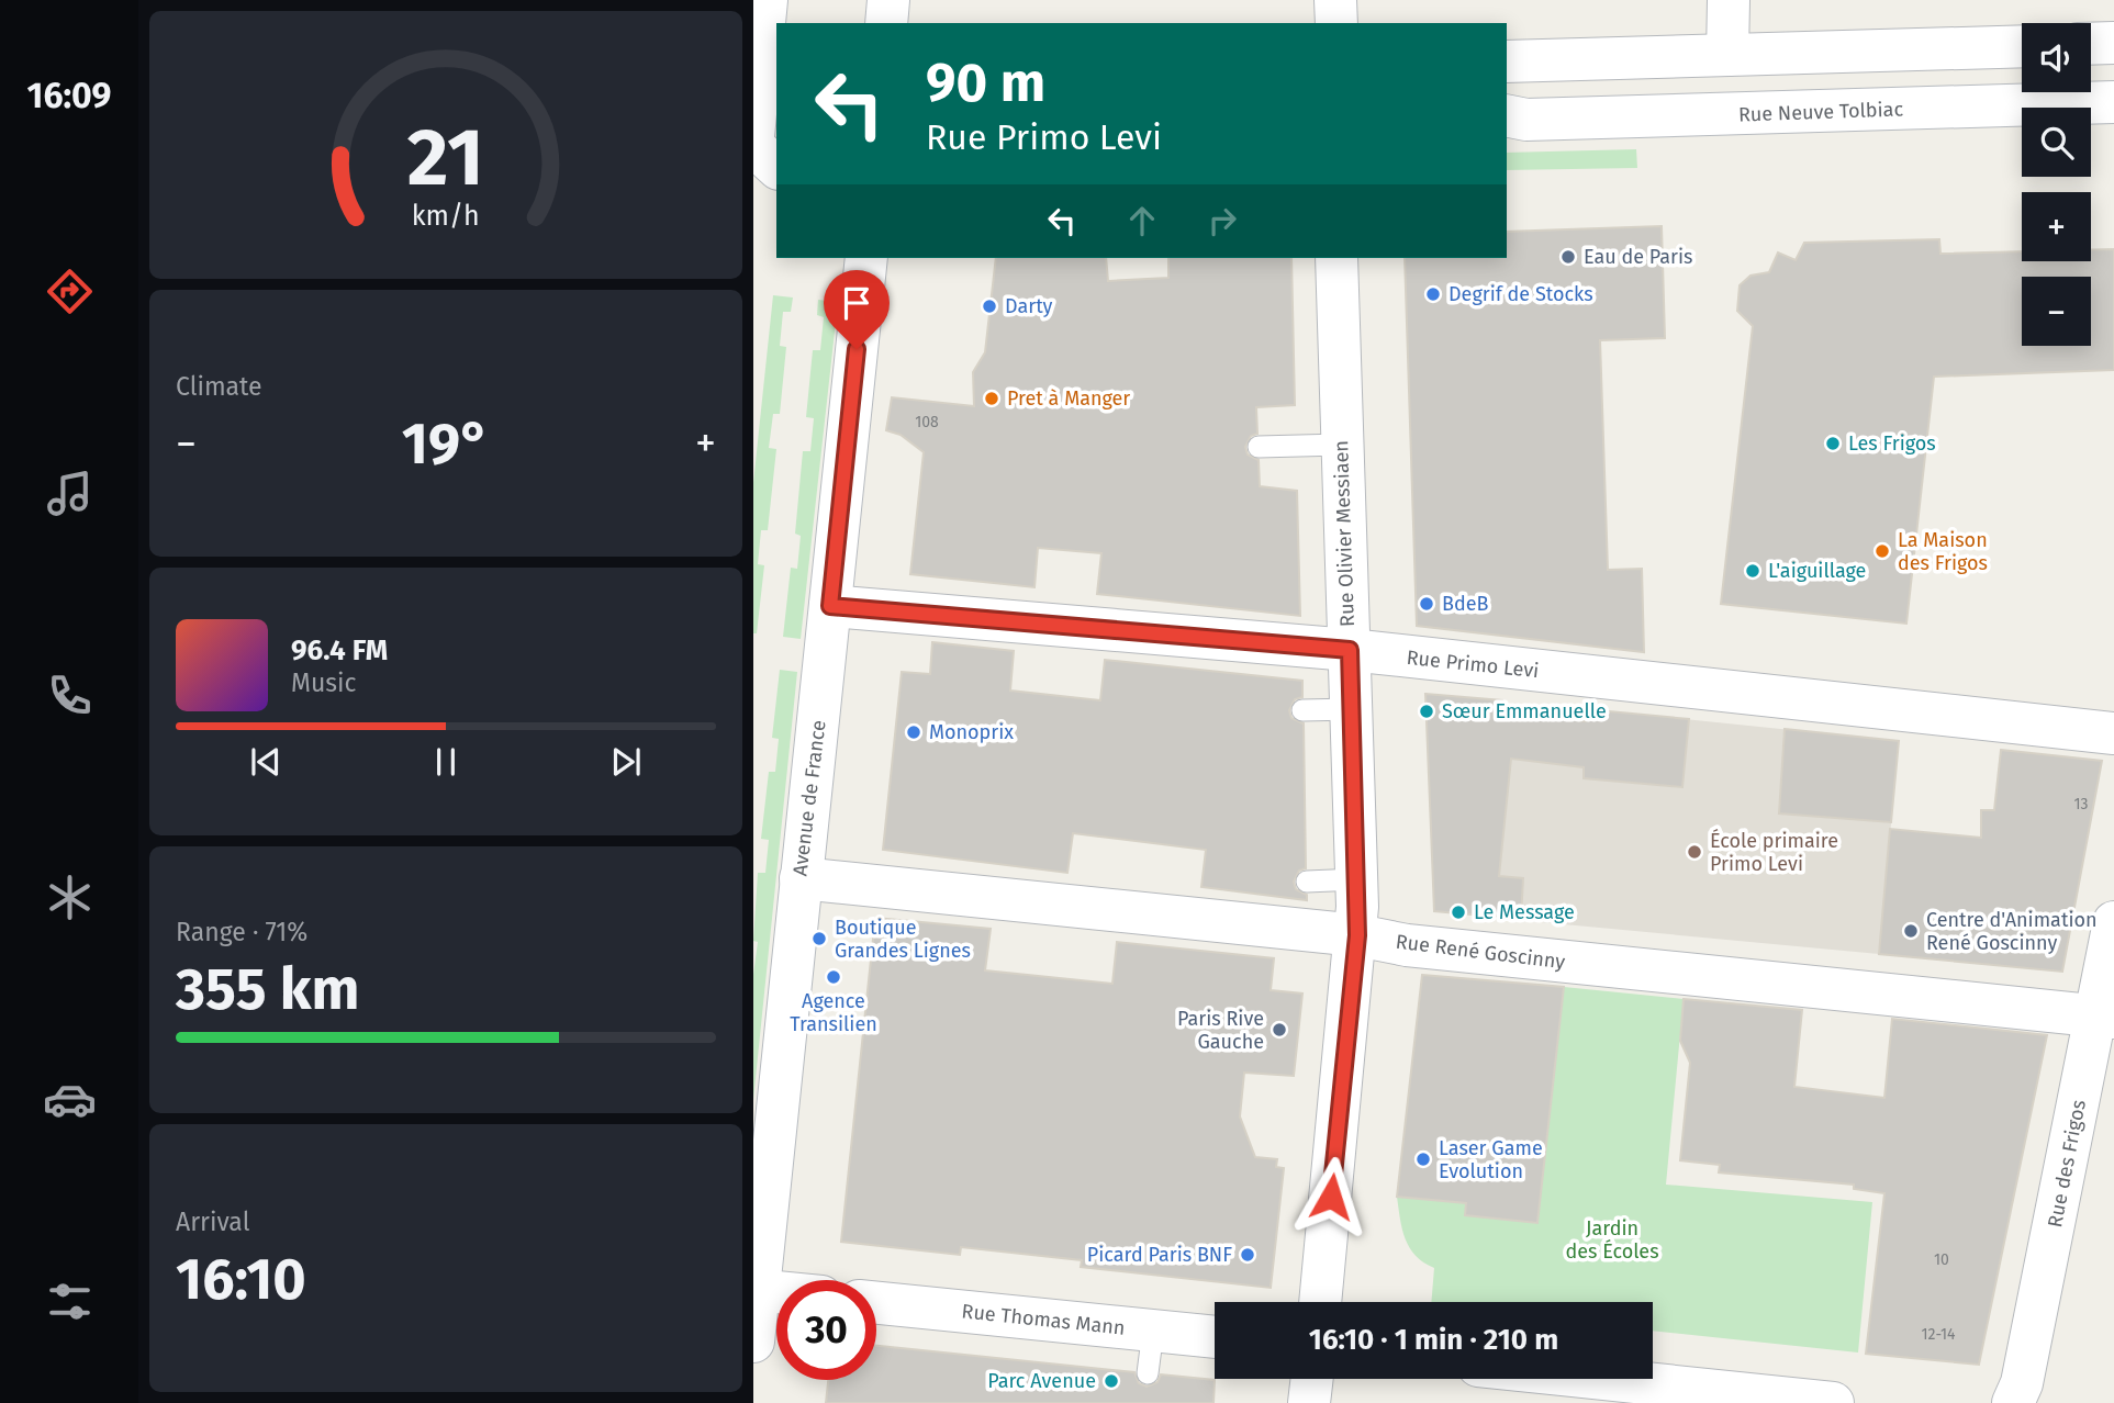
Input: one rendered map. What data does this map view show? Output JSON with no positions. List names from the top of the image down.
{
  "streets": {
    "street": [
      "Rue Neuve Tolbiac",
      "Rue Olivier Messiaen",
      "Rue Primo Levi",
      "Avenue de France",
      "Rue René Goscinny",
      "Rue des Frigos",
      "Rue Thomas Mann"
    ]
  },
  "crossings": [
    ["Rue Olivier Messiaen", "Rue Primo Levi"],
    ["Rue Olivier Messiaen", "Rue René Goscinny"],
    ["Rue Primo Levi", "Avenue de France"],
    ["Avenue de France", "Rue René Goscinny"],
    ["Rue René Goscinny", "Rue des Frigos"]
  ],
  "parks": ["Jardin des Écoles"],
  "places": [
    "Eau de Paris",
    "Degrif de Stocks",
    "Darty",
    "Pret à Manger",
    "Les Frigos",
    "La Maison des Frigos",
    "L'aiguillage",
    "BdeB",
    "Sœur Emmanuelle",
    "Monoprix",
    "École primaire Primo Levi",
    "Le Message",
    "Centre d'Animation René Goscinny",
    "Boutique Grandes Lignes",
    "Agence Transilien",
    "Paris Rive Gauche",
    "Laser Game Evolution",
    "Picard Paris BNF",
    "Parc Avenue"
  ],
  "house_numbers": [
    "108",
    "13",
    "10",
    "12-14"
  ],
  "page": {
    "tabs": "16:09",
    "map_buttons": ["+", "−"],
    "turn": ["90 m", "Rue Primo Levi"],
    "tile": [
      "Climate",
      ["Range · 71%", "355 km"],
      ["Arrival", "16:10"]
    ],
    "heat": ["−", "19°", "+"],
    "song": ["96.4 FM", "Music"],
    "limit": "30",
    "trip": "16:10 · 1 min · 210 m",
    "gauge": ["21", "km/h"]
  }
}
